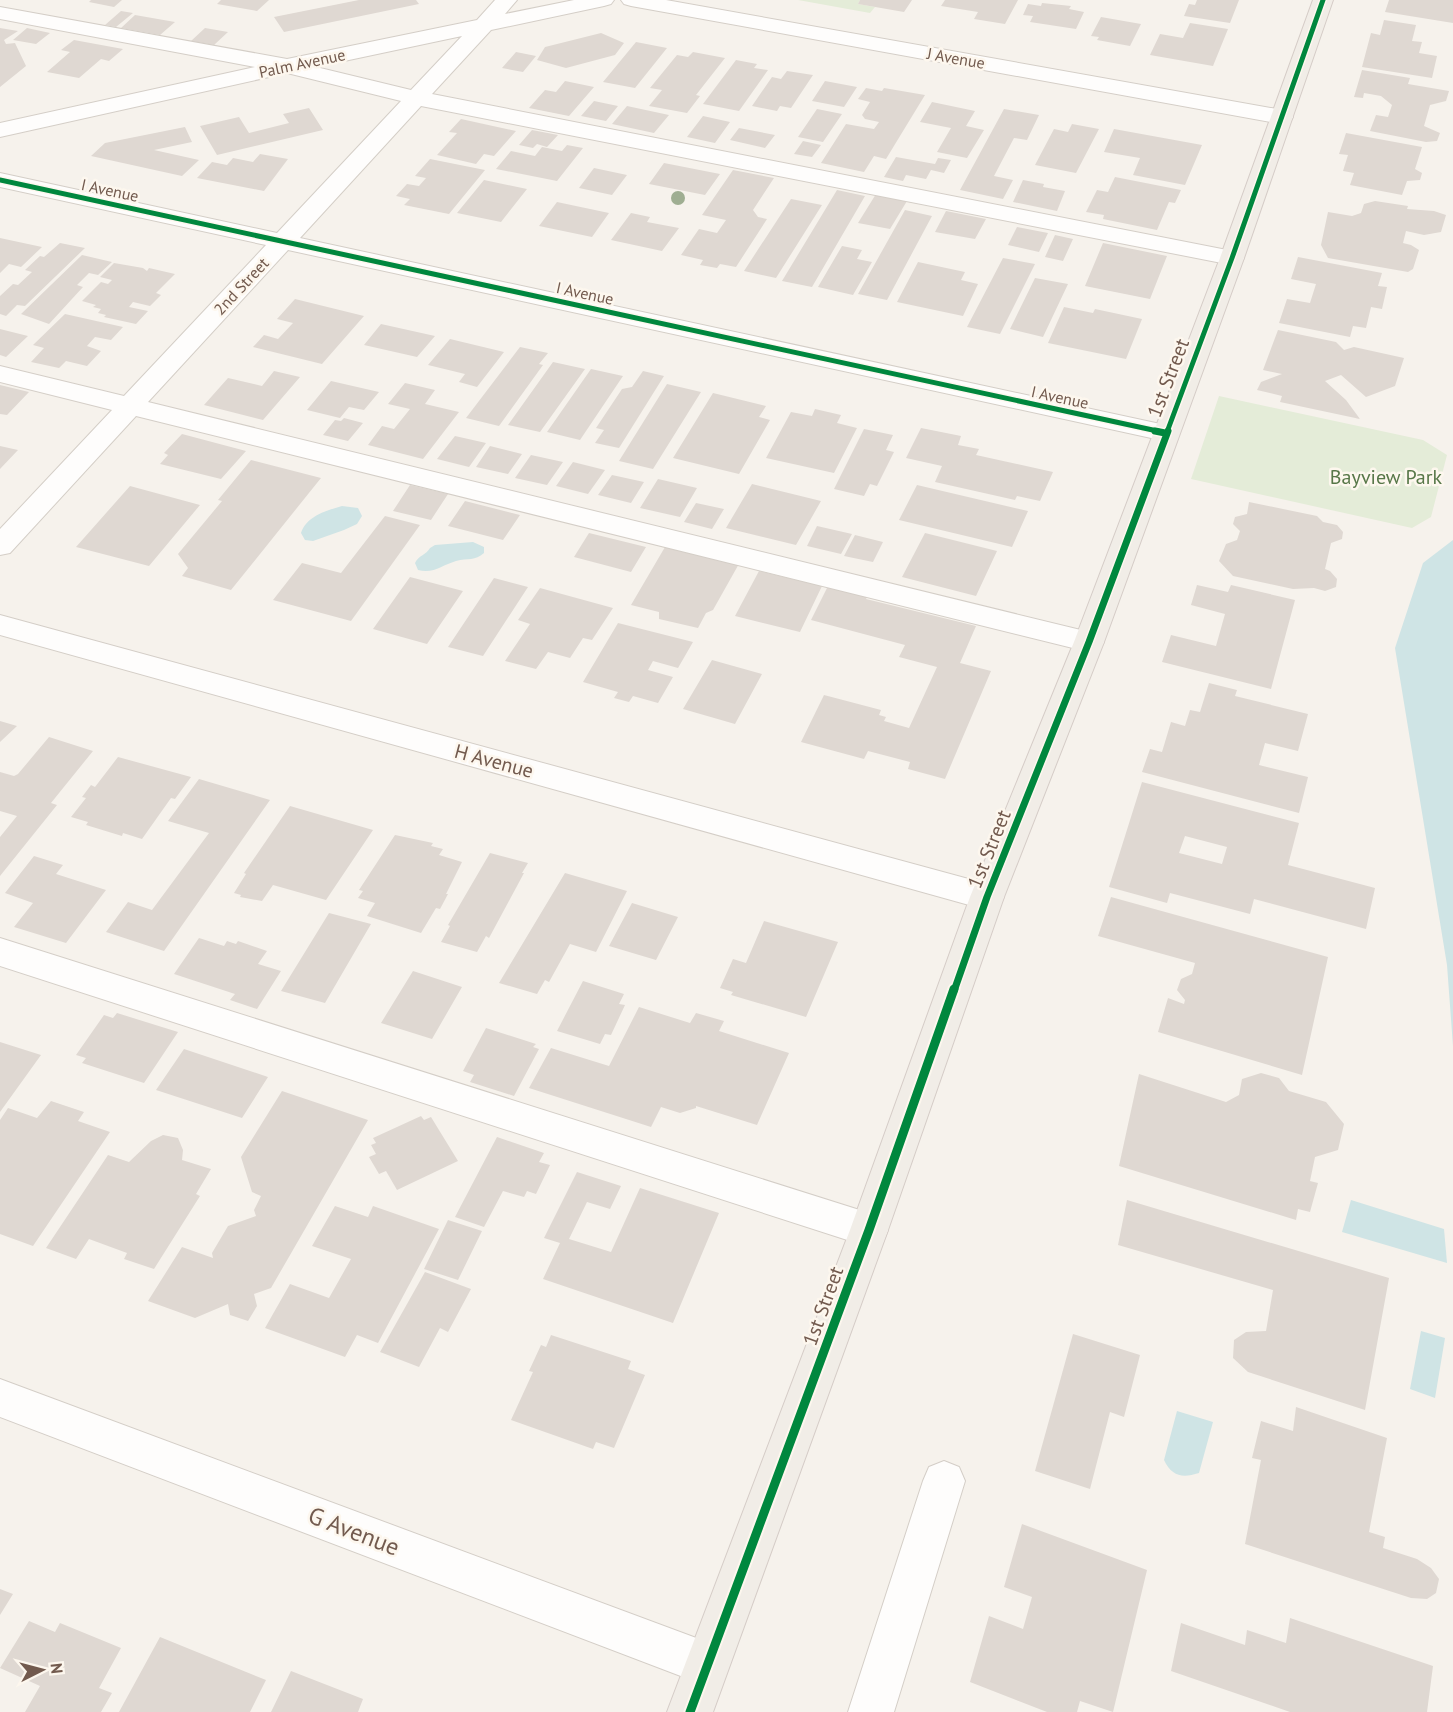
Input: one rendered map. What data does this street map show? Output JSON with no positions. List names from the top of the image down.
{
  "streets": {
    "main road": ["1st Street"],
    "street": [
      "J Avenue",
      "Palm Avenue",
      "I Avenue",
      "2nd Street",
      "H Avenue",
      "G Avenue"
    ]
  },
  "crossings": [
    ["J Avenue", "1st Street"],
    ["Palm Avenue", "2nd Street"],
    ["I Avenue", "2nd Street"],
    ["I Avenue", "1st Street"],
    ["1st Street", "H Avenue"],
    ["1st Street", "G Avenue"]
  ],
  "parks": ["Bayview Park"],
  "north": "right"
}
